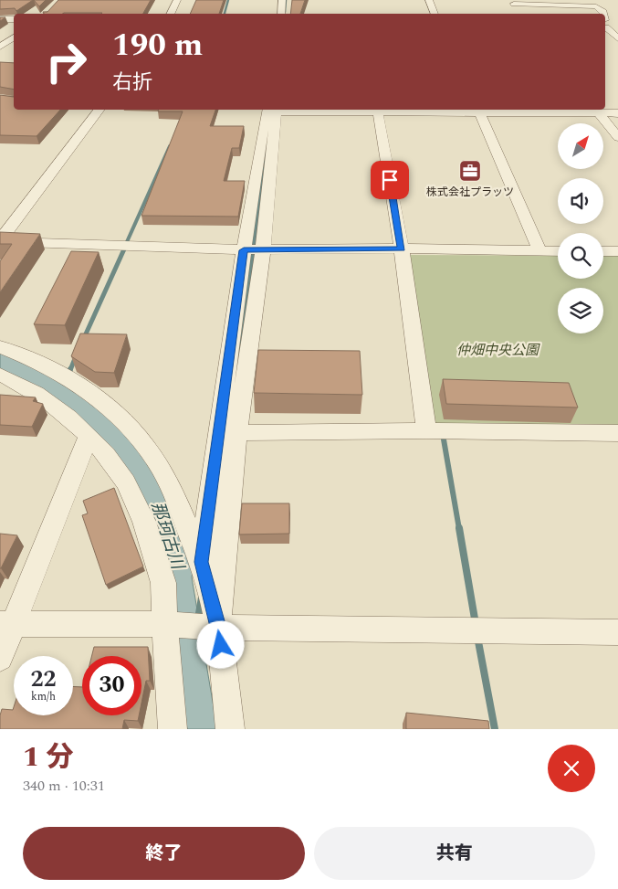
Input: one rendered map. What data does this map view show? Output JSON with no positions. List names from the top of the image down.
{
  "water": ["那珂古川"],
  "parks": ["仲畑中央公園"],
  "places": {
    "office": ["株式会社プラッツ"]
  },
  "north": "top right",
  "page": {
    "turn": ["190 m", "右折"],
    "speed": "22 km/h",
    "limit": "30",
    "heading": ["1 分", "340 m · 10:31"],
    "buttons": ["終了", "共有"]
  }
}
